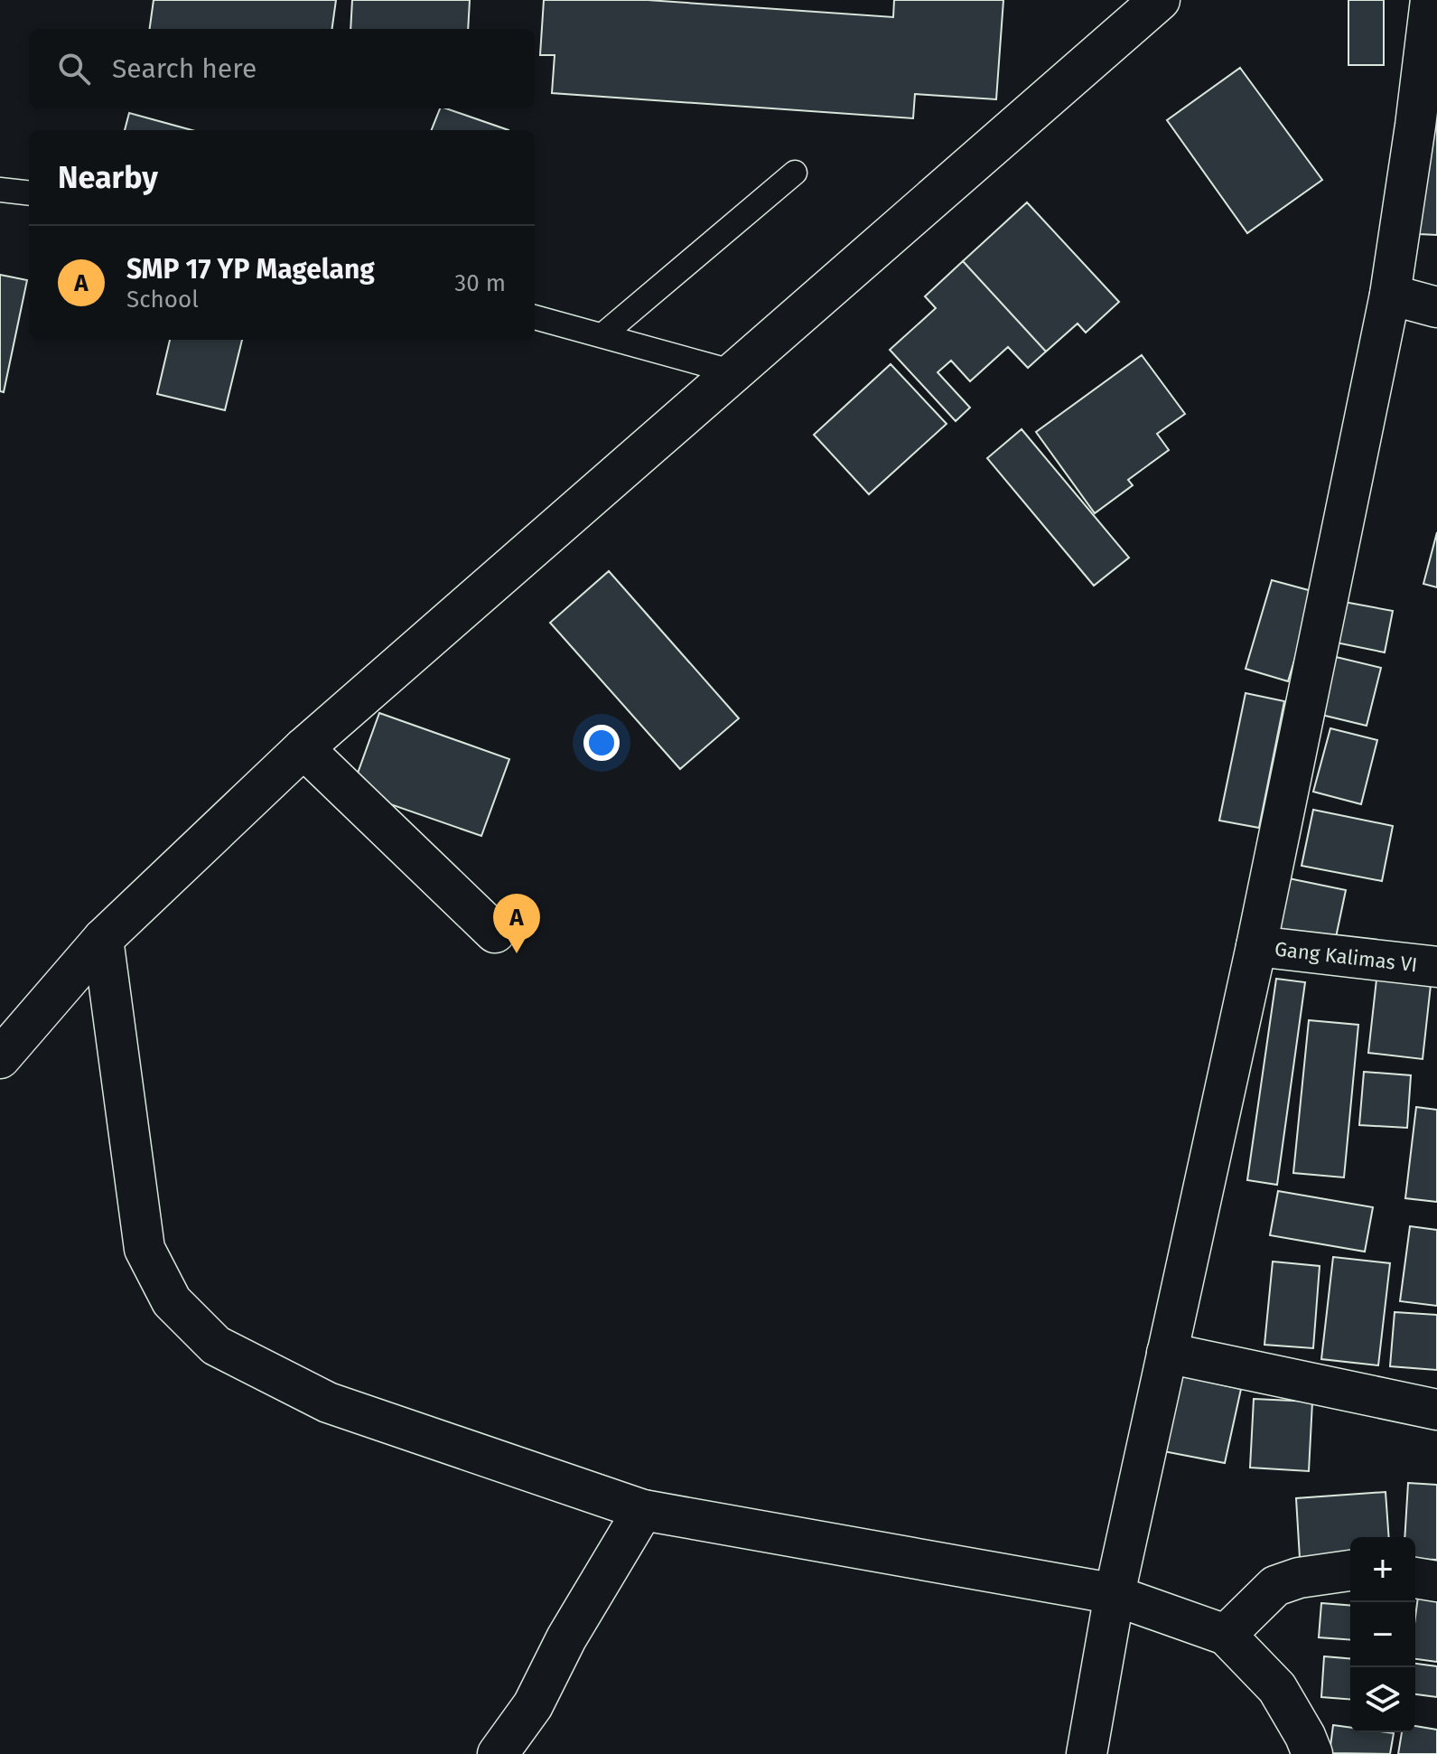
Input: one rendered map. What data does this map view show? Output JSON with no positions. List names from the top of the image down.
{
  "streets": {
    "street": ["Gang Kalimas VI"]
  },
  "page": {
    "search": "Search here",
    "heading": "Nearby",
    "list": [
      {
        "mark": "A",
        "name": "SMP 17 YP Magelang",
        "note": "School",
        "value": "30 m"
      }
    ],
    "pins": "A",
    "map_buttons": ["+", "−"]
  }
}
